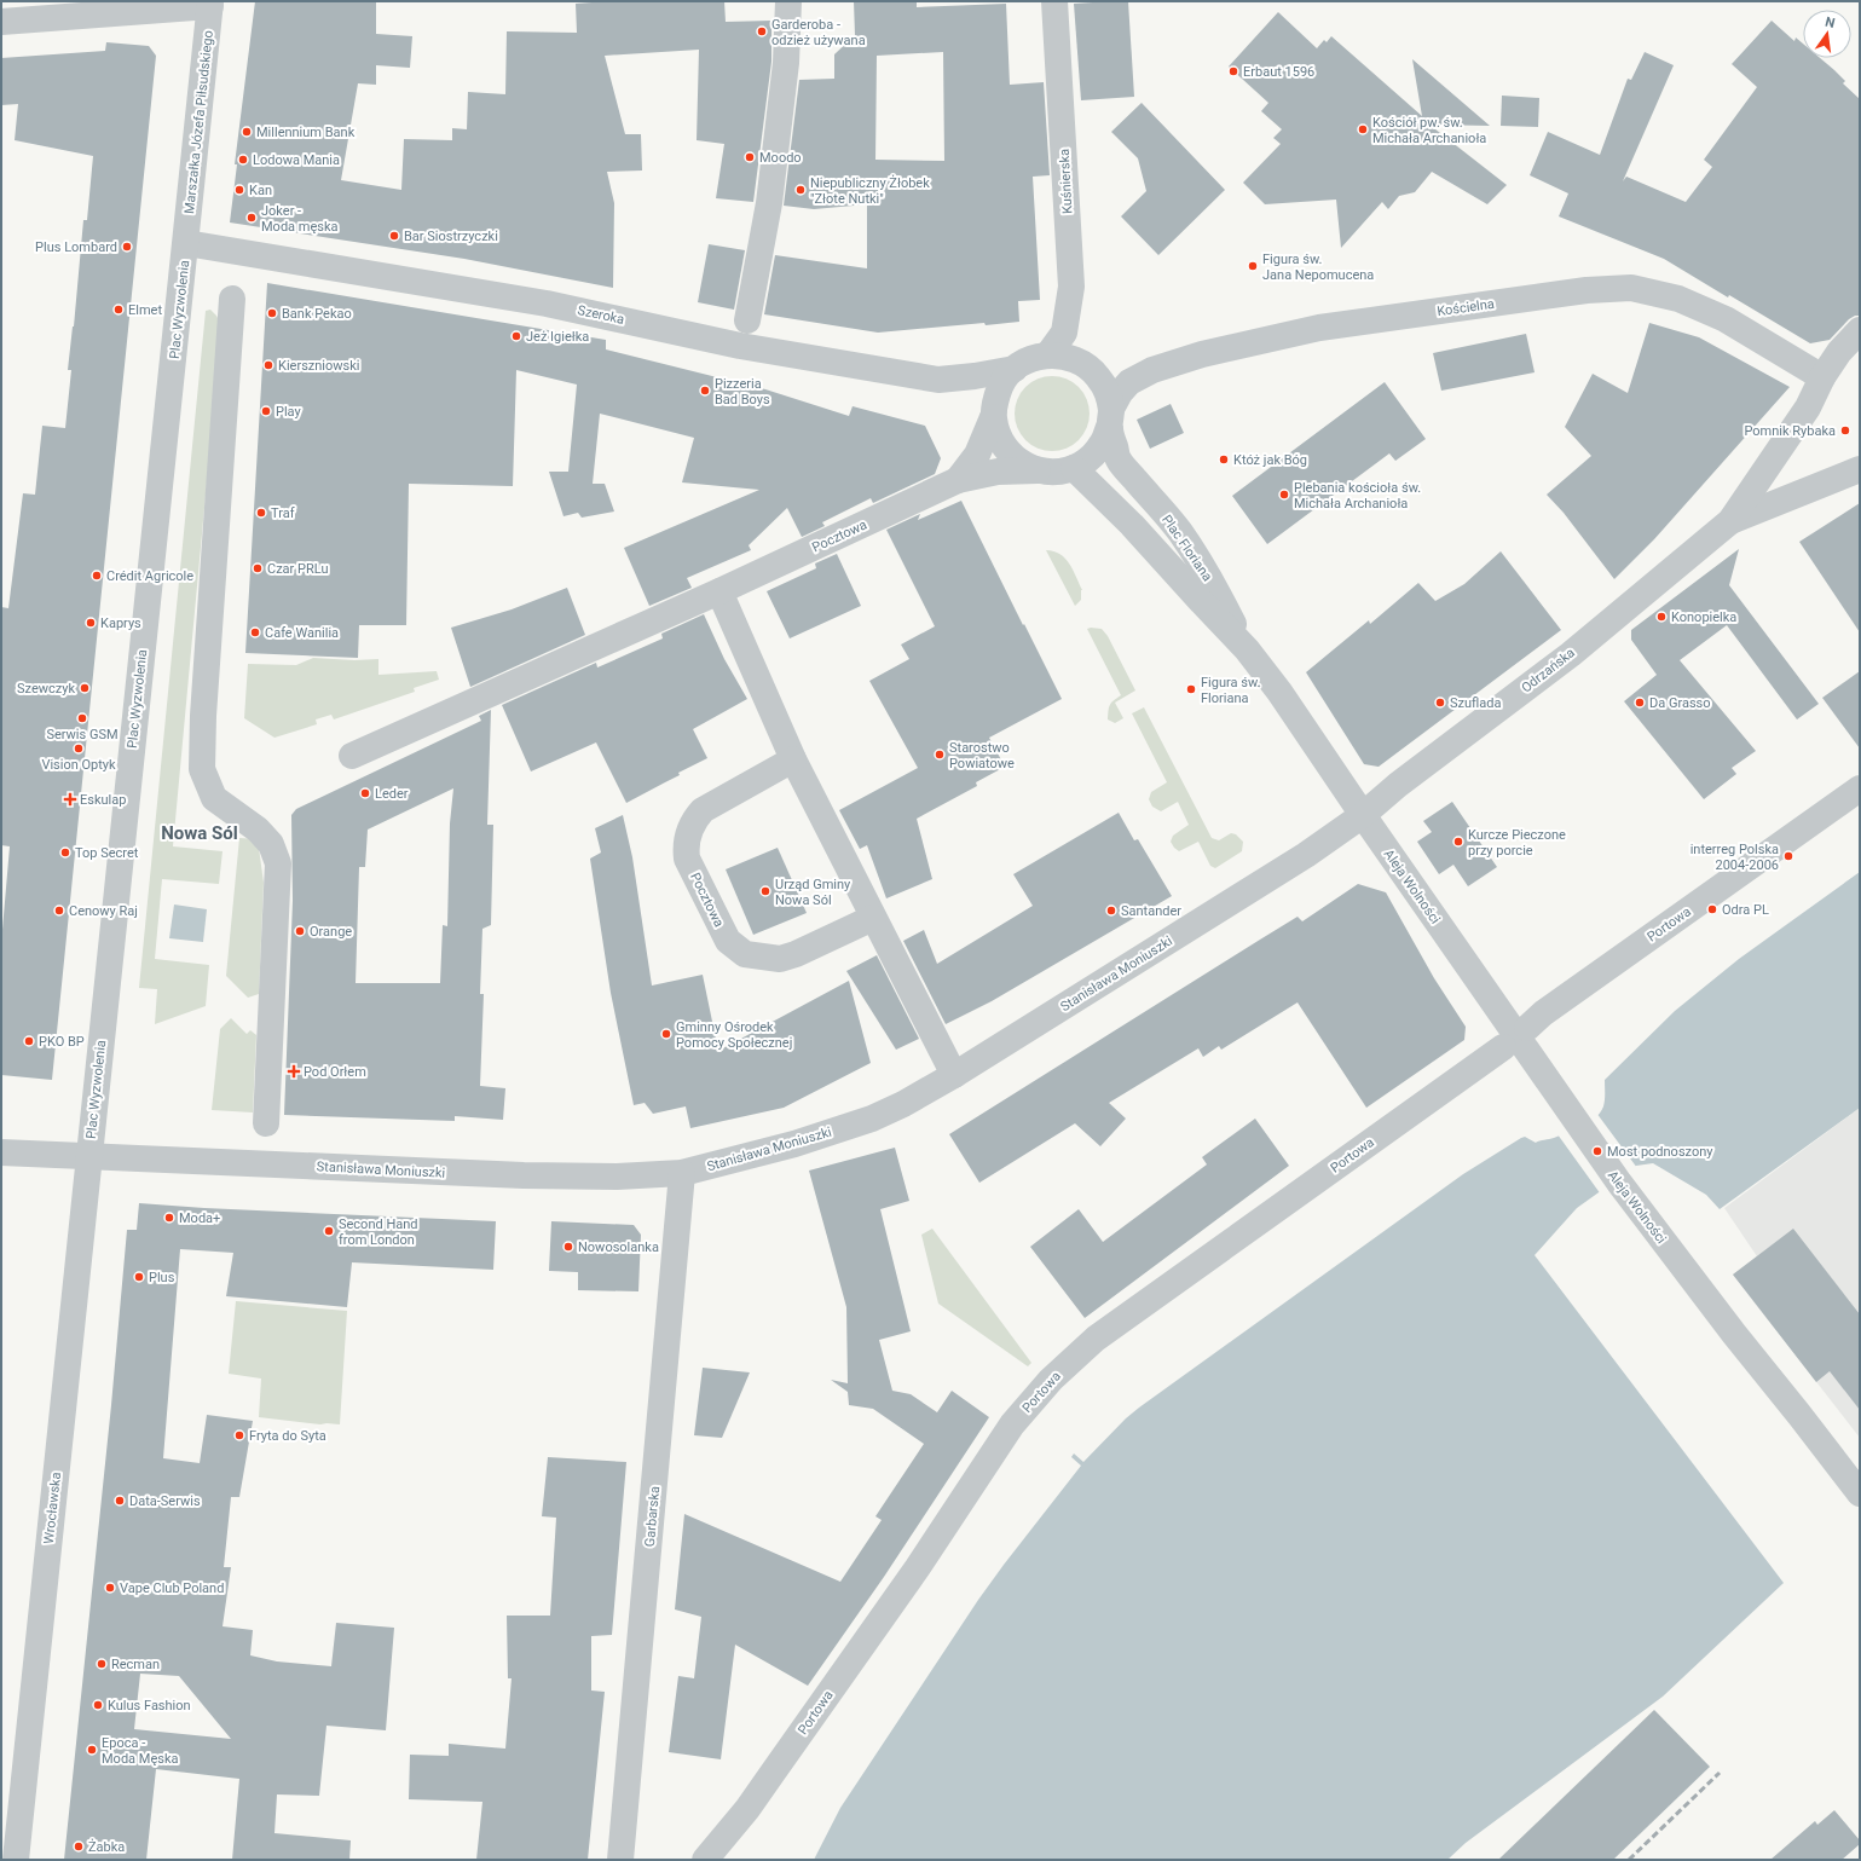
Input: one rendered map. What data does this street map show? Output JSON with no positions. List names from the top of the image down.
{
  "streets": {
    "street": [
      "Marszałka Józefa Piłsudskiego",
      "Kuśnierska",
      "Kościelna",
      "Plac Wyzwolenia",
      "Szeroka",
      "Pocztowa",
      "Plac Floriana",
      "Odrzańska",
      "Aleja Wolności",
      "Portowa",
      "Stanisława Moniuszki",
      "Wrocławska",
      "Garbarska"
    ]
  },
  "crossings": [
    ["Marszałka Józefa Piłsudskiego", "Plac Wyzwolenia"],
    ["Marszałka Józefa Piłsudskiego", "Szeroka"],
    ["Kuśnierska", "Kościelna"],
    ["Kuśnierska", "Szeroka"],
    ["Kuśnierska", "Pocztowa"],
    ["Kuśnierska", "Plac Floriana"],
    ["Kościelna", "Szeroka"],
    ["Kościelna", "Pocztowa"],
    ["Kościelna", "Plac Floriana"],
    ["Kościelna", "Odrzańska"],
    ["Plac Wyzwolenia", "Szeroka"],
    ["Plac Wyzwolenia", "Stanisława Moniuszki"],
    ["Plac Wyzwolenia", "Wrocławska"],
    ["Szeroka", "Pocztowa"],
    ["Szeroka", "Plac Floriana"],
    ["Pocztowa", "Plac Floriana"],
    ["Plac Floriana", "Odrzańska"],
    ["Plac Floriana", "Aleja Wolności"],
    ["Plac Floriana", "Stanisława Moniuszki"],
    ["Odrzańska", "Aleja Wolności"],
    ["Odrzańska", "Stanisława Moniuszki"],
    ["Aleja Wolności", "Stanisława Moniuszki"],
    ["Stanisława Moniuszki", "Wrocławska"],
    ["Stanisława Moniuszki", "Garbarska"]
  ],
  "districts": ["Nowa Sól"],
  "places": {
    "other": [
      "Garderoba - odzież używana",
      "Erbaut 1596",
      "Kościół pw. św. Michała Archanioła",
      "Millennium Bank",
      "Moodo",
      "Lodowa Mania",
      "Kan",
      "Niepubliczny Żłobek \"Złote Nutki\"",
      "Joker - Moda męska",
      "Bar Siostrzyczki",
      "Plus Lombard",
      "Figura św. Jana Nepomucena",
      "Elmet",
      "Bank Pekao",
      "Jeż Igiełka",
      "Kierszniowski",
      "Pizzeria Bad Boys",
      "Play",
      "Pomnik Rybaka",
      "Któż jak Bóg",
      "Plebania kościoła św. Michała Archanioła",
      "Traf",
      "Czar PRLu",
      "Crédit Agricole",
      "Konopielka",
      "Kaprys",
      "Cafe Wanilia",
      "Szewczyk",
      "Figura św. Floriana",
      "Szuflada",
      "Da Grasso",
      "Serwis GSM",
      "Vision Optyk",
      "Starostwo Powiatowe",
      "Leder",
      "Kurcze Pieczone przy porcie",
      "Top Secret",
      "interreg Polska 2004-2006",
      "Urząd Gminy Nowa Sól",
      "Odra PL",
      "Cenowy Raj",
      "Santander",
      "Orange",
      "Gminny Ośrodek Pomocy Społecznej",
      "PKO BP",
      "Most podnoszony",
      "Moda+",
      "Second Hand from London",
      "Nowosolanka",
      "Plus",
      "Fryta do Syta",
      "Data-Serwis",
      "Vape Club Poland",
      "Recman",
      "Kulus Fashion",
      "Epoca - Moda Męska",
      "Żabka"
    ],
    "health": ["Eskulap", "Pod Orłem"]
  },
  "north": "top"
}
